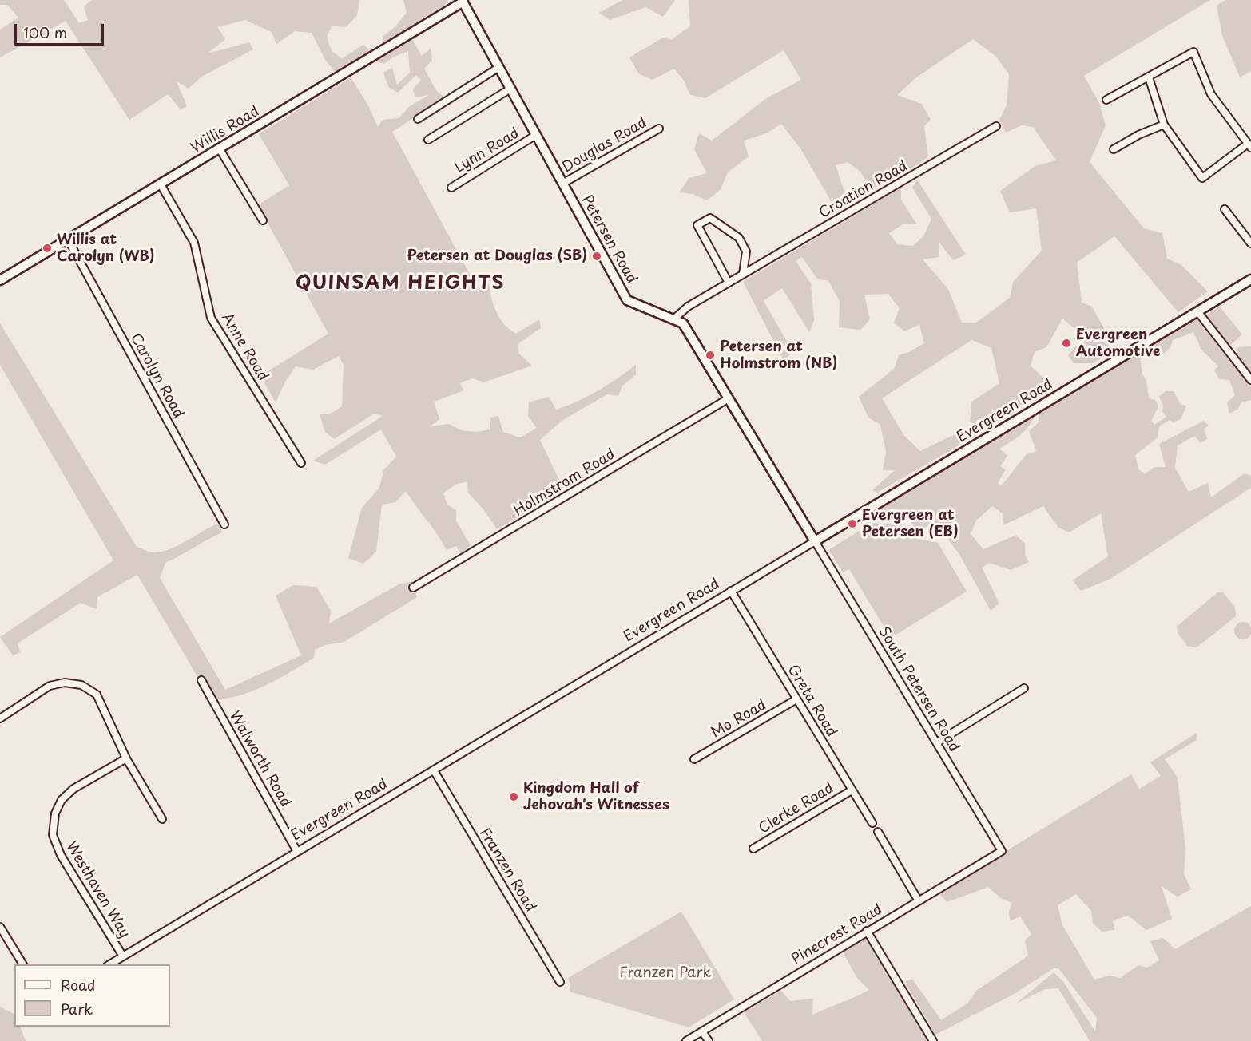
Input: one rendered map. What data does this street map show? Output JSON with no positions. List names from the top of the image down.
{
  "streets": {
    "street": [
      "Willis Road",
      "Douglas Road",
      "Lynn Road",
      "Croation Road",
      "Petersen Road",
      "Anne Road",
      "Carolyn Road",
      "Evergreen Road",
      "Holmstrom Road",
      "South Petersen Road",
      "Greta Road",
      "Mo Road",
      "Walworth Road",
      "Clerke Road",
      "Franzen Road",
      "Westhaven Way",
      "Pinecrest Road"
    ]
  },
  "crossings": [
    ["Willis Road", "Petersen Road"],
    ["Willis Road", "Anne Road"],
    ["Willis Road", "Carolyn Road"],
    ["Douglas Road", "Petersen Road"],
    ["Lynn Road", "Petersen Road"],
    ["Croation Road", "Petersen Road"],
    ["Petersen Road", "Evergreen Road"],
    ["Petersen Road", "Holmstrom Road"],
    ["Petersen Road", "South Petersen Road"],
    ["Evergreen Road", "South Petersen Road"],
    ["Evergreen Road", "Greta Road"],
    ["Evergreen Road", "Walworth Road"],
    ["Evergreen Road", "Franzen Road"],
    ["Evergreen Road", "Westhaven Way"],
    ["South Petersen Road", "Pinecrest Road"],
    ["Greta Road", "Mo Road"],
    ["Greta Road", "Clerke Road"]
  ],
  "districts": ["QUINSAM HEIGHTS"],
  "parks": ["Franzen Park"],
  "places": [
    "Willis at Carolyn (WB)",
    "Petersen at Douglas (SB)",
    "Evergreen Automotive",
    "Petersen at Holmstrom (NB)",
    "Evergreen at Petersen (EB)",
    "Kingdom Hall of Jehovah's Witnesses"
  ],
  "legend": ["Road", "Park"],
  "scale_bar": "100 m"
}
